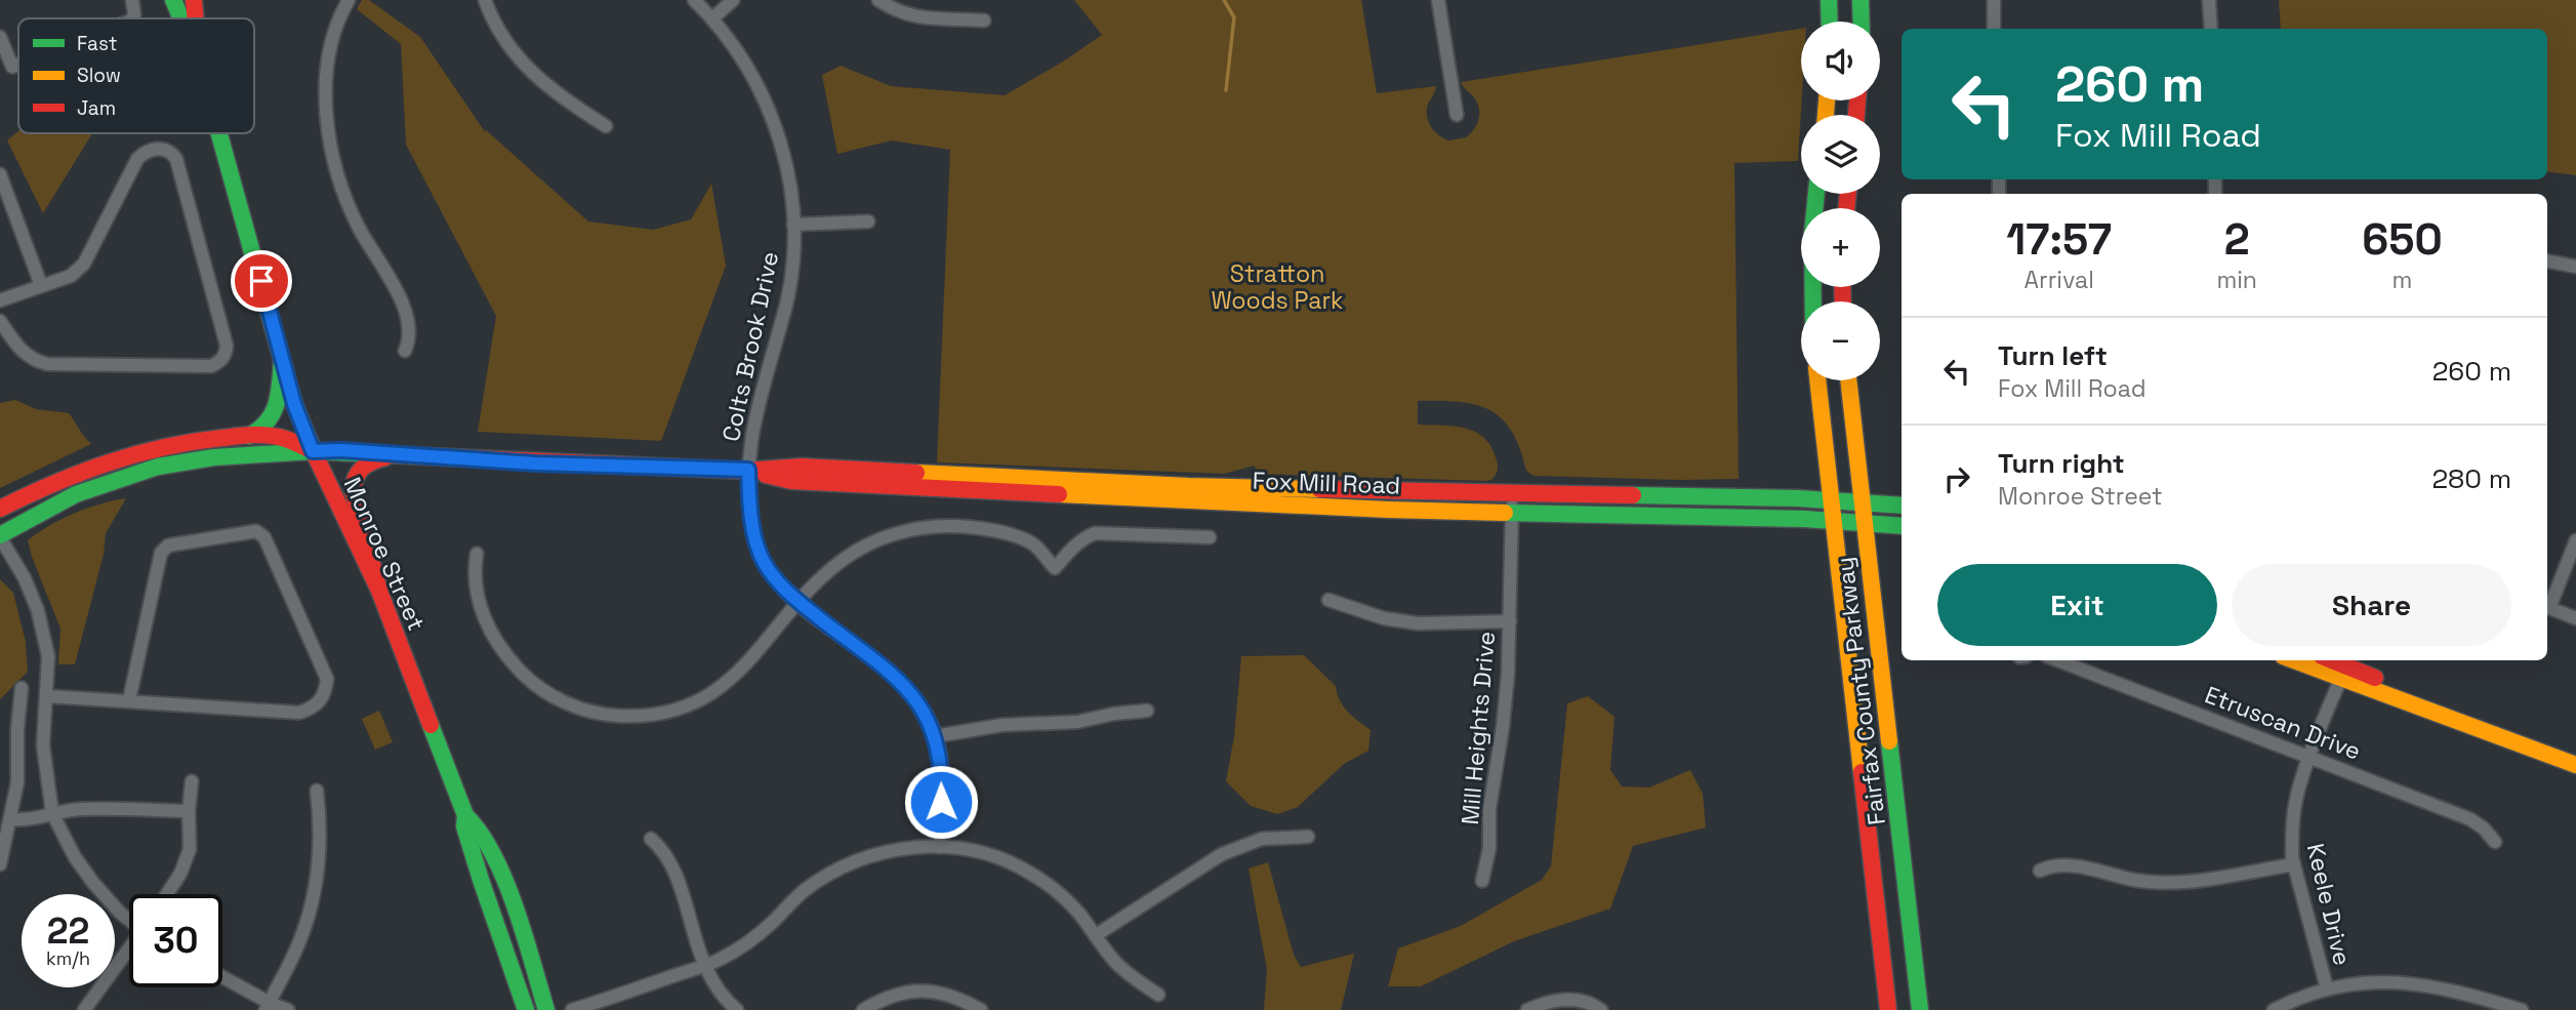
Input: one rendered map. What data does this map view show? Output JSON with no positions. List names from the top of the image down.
{
  "streets": {
    "main road": ["Fox Mill Road", "Monroe Street", "Fairfax County Parkway"],
    "street": [
      "Colts Brook Drive",
      "Etruscan Drive",
      "Mill Heights Drive",
      "Keele Drive"
    ]
  },
  "crossings": [
    ["Colts Brook Drive", "Fox Mill Road"],
    ["Fox Mill Road", "Monroe Street"],
    ["Fox Mill Road", "Fairfax County Parkway"],
    ["Fox Mill Road", "Mill Heights Drive"],
    ["Etruscan Drive", "Keele Drive"]
  ],
  "parks": ["Stratton Woods Park"],
  "legend": ["Fast", "Slow", "Jam"],
  "page": {
    "map_buttons": ["+", "−"],
    "turn": ["260 m", "Fox Mill Road"],
    "eta": [
      "17:57",
      "Arrival",
      "2",
      "min",
      "650",
      "m"
    ],
    "list": [
      {
        "name": "Turn left",
        "note": "Fox Mill Road",
        "value": "260 m"
      },
      {
        "name": "Turn right",
        "note": "Monroe Street",
        "value": "280 m"
      }
    ],
    "buttons": ["Exit", "Share"],
    "speed": "22 km/h",
    "limit": "30"
  }
}
